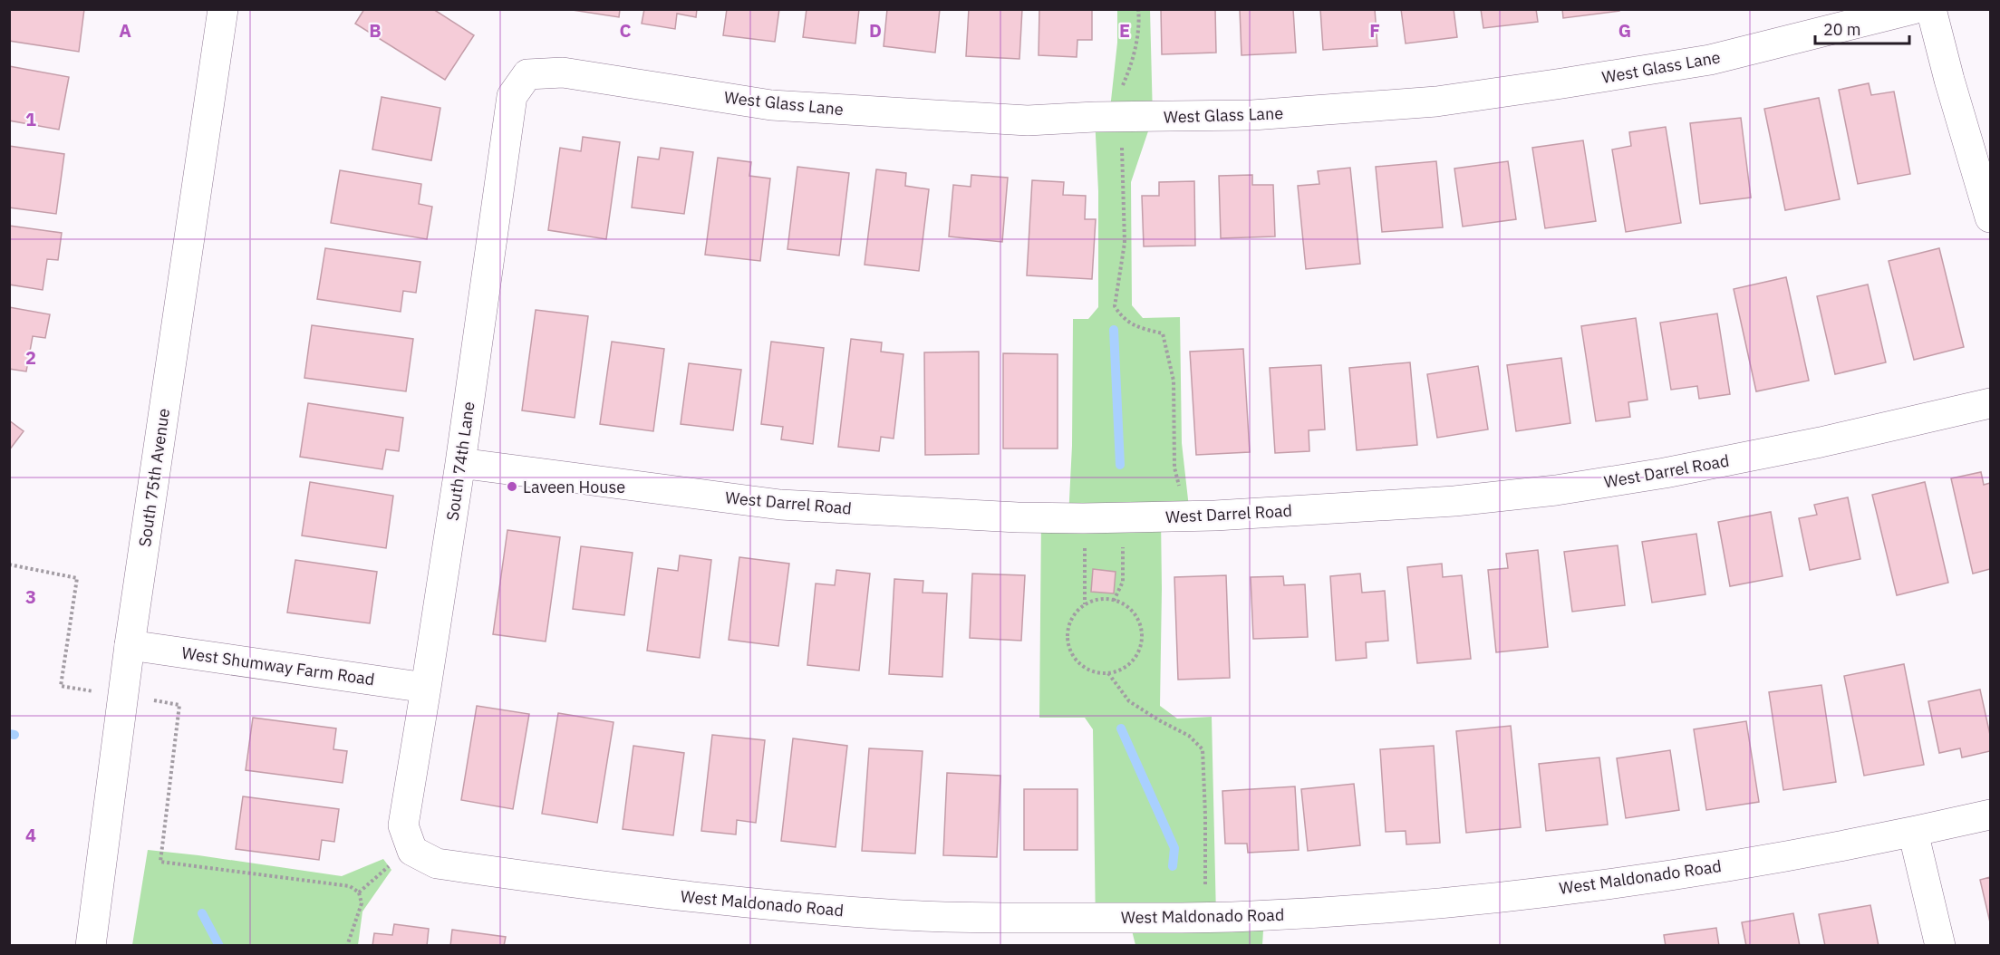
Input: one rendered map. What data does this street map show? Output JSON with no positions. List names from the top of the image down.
{
  "streets": {
    "street": [
      "West Glass Lane",
      "South 74th Lane",
      "West Darrel Road",
      "South 75th Avenue",
      "West Shumway Farm Road",
      "West Maldonado Road"
    ]
  },
  "crossings": [
    ["West Glass Lane", "South 74th Lane"],
    ["South 74th Lane", "West Darrel Road"],
    ["South 74th Lane", "West Shumway Farm Road"],
    ["South 74th Lane", "West Maldonado Road"],
    ["South 75th Avenue", "West Shumway Farm Road"]
  ],
  "places": ["Laveen House"],
  "scale_bar": "20 m",
  "grid": {
    "columns": [
      "A",
      "B",
      "C",
      "D",
      "E",
      "F",
      "G"
    ],
    "rows": [
      "1",
      "2",
      "3",
      "4"
    ]
  }
}
